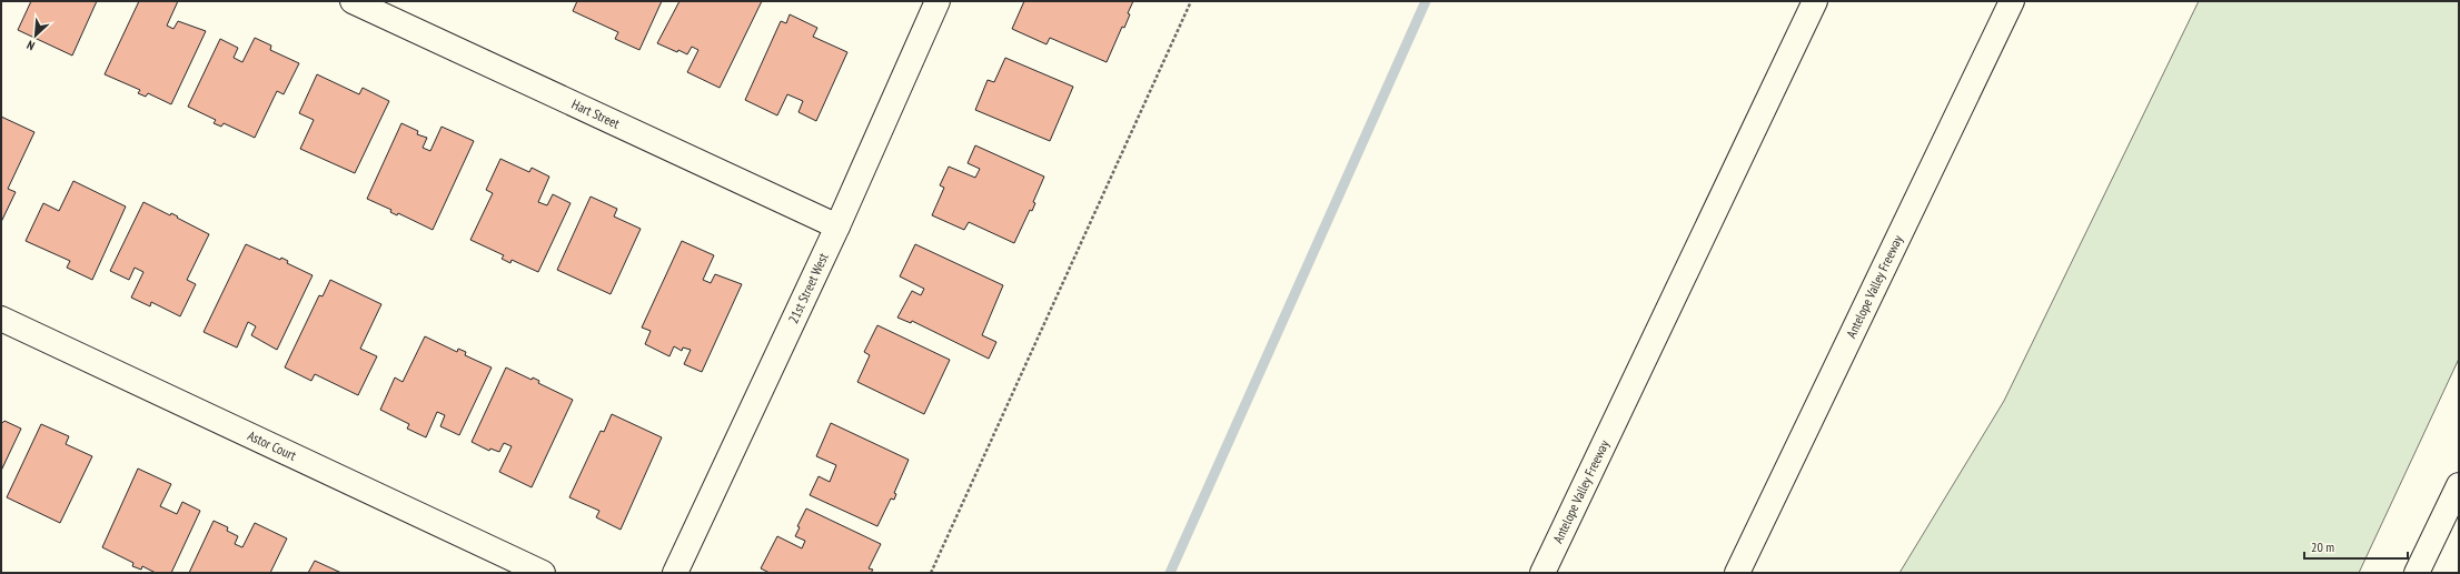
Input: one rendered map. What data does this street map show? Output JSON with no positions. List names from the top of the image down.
{
  "streets": {
    "main road": [
      "Hart Street",
      "Antelope Valley Freeway",
      "21st Street West",
      "Astor Court"
    ]
  },
  "crossings": [
    ["Hart Street", "21st Street West"]
  ],
  "scale_bar": "20 m",
  "north": "bottom left"
}
